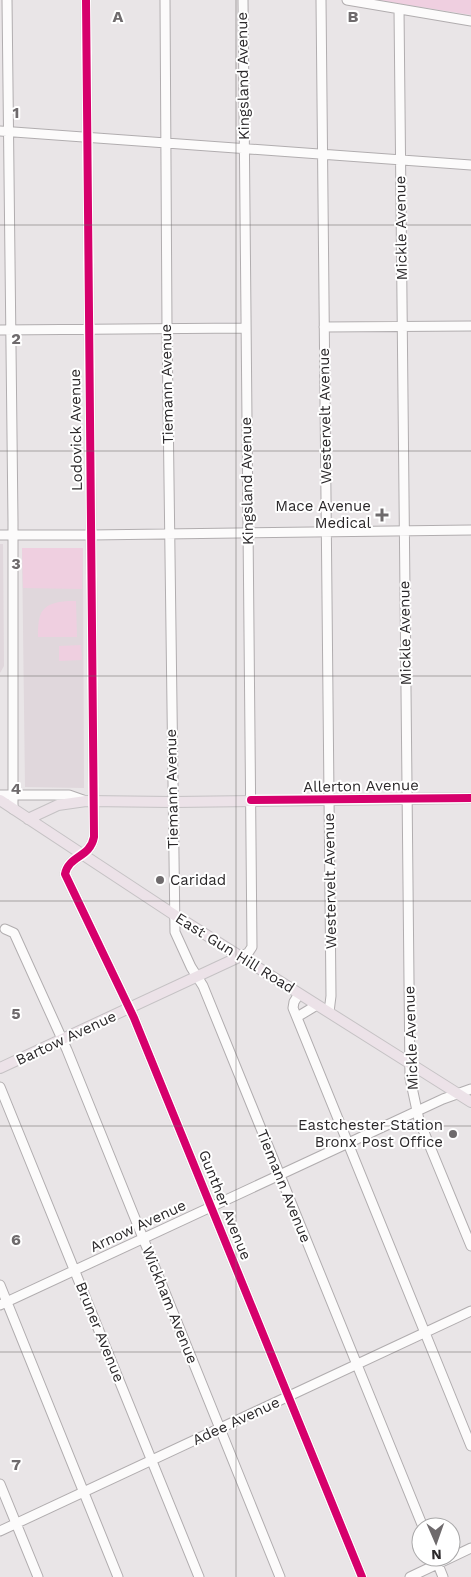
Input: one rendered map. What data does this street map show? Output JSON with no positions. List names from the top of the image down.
{
  "streets": {
    "main road": ["Allerton Avenue", "East Gun Hill Road", "Bartow Avenue"],
    "street": [
      "Kingsland Avenue",
      "Mickle Avenue",
      "Tiemann Avenue",
      "Westervelt Avenue",
      "Lodovick Avenue",
      "Gunther Avenue",
      "Arnow Avenue",
      "Wickham Avenue",
      "Bruner Avenue",
      "Adee Avenue"
    ]
  },
  "crossings": [
    ["Kingsland Avenue", "Allerton Avenue"],
    ["Kingsland Avenue", "East Gun Hill Road"],
    ["Kingsland Avenue", "Bartow Avenue"],
    ["Mickle Avenue", "Allerton Avenue"],
    ["Mickle Avenue", "East Gun Hill Road"],
    ["Mickle Avenue", "Arnow Avenue"],
    ["Tiemann Avenue", "Allerton Avenue"],
    ["Tiemann Avenue", "East Gun Hill Road"],
    ["Tiemann Avenue", "Bartow Avenue"],
    ["Tiemann Avenue", "Arnow Avenue"],
    ["Tiemann Avenue", "Adee Avenue"],
    ["Westervelt Avenue", "Allerton Avenue"],
    ["Westervelt Avenue", "East Gun Hill Road"],
    ["Lodovick Avenue", "Allerton Avenue"],
    ["Lodovick Avenue", "East Gun Hill Road"],
    ["Lodovick Avenue", "Gunther Avenue"],
    ["Allerton Avenue", "East Gun Hill Road"],
    ["East Gun Hill Road", "Bartow Avenue"],
    ["East Gun Hill Road", "Gunther Avenue"],
    ["East Gun Hill Road", "Arnow Avenue"],
    ["Bartow Avenue", "Gunther Avenue"],
    ["Bartow Avenue", "Wickham Avenue"],
    ["Gunther Avenue", "Arnow Avenue"],
    ["Gunther Avenue", "Adee Avenue"],
    ["Arnow Avenue", "Wickham Avenue"],
    ["Arnow Avenue", "Bruner Avenue"],
    ["Wickham Avenue", "Adee Avenue"],
    ["Bruner Avenue", "Adee Avenue"]
  ],
  "places": {
    "health": ["Mace Avenue Medical"],
    "other": ["Caridad", "Eastchester Station Bronx Post Office"]
  },
  "north": "bottom",
  "grid": {
    "columns": ["A", "B"],
    "rows": [
      "1",
      "2",
      "3",
      "4",
      "5",
      "6",
      "7"
    ]
  }
}
